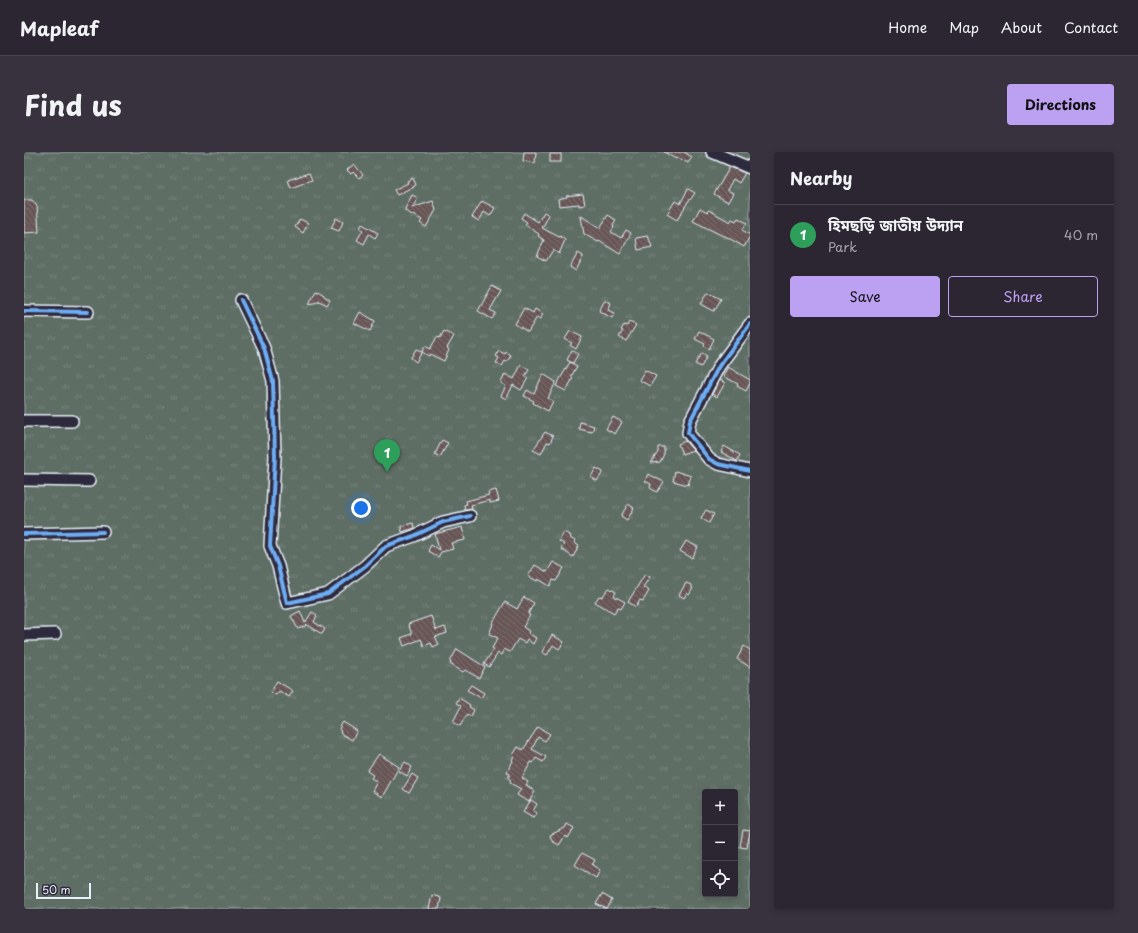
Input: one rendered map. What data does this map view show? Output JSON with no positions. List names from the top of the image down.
{
  "scale_bar": "50 m",
  "page": {
    "header": "Mapleaf",
    "nav": [
      "Home",
      "Map",
      "About",
      "Contact"
    ],
    "title": "Find us",
    "buttons": [
      "Directions",
      ["Save", "Share"]
    ],
    "heading": "Nearby",
    "list": [
      {
        "mark": "1",
        "name": "হিমছড়ি জাতীয় উদ্যান",
        "note": "Park",
        "value": "40 m"
      }
    ],
    "pins": "1",
    "map_buttons": ["+", "−"],
    "scale": "50 m"
  }
}
